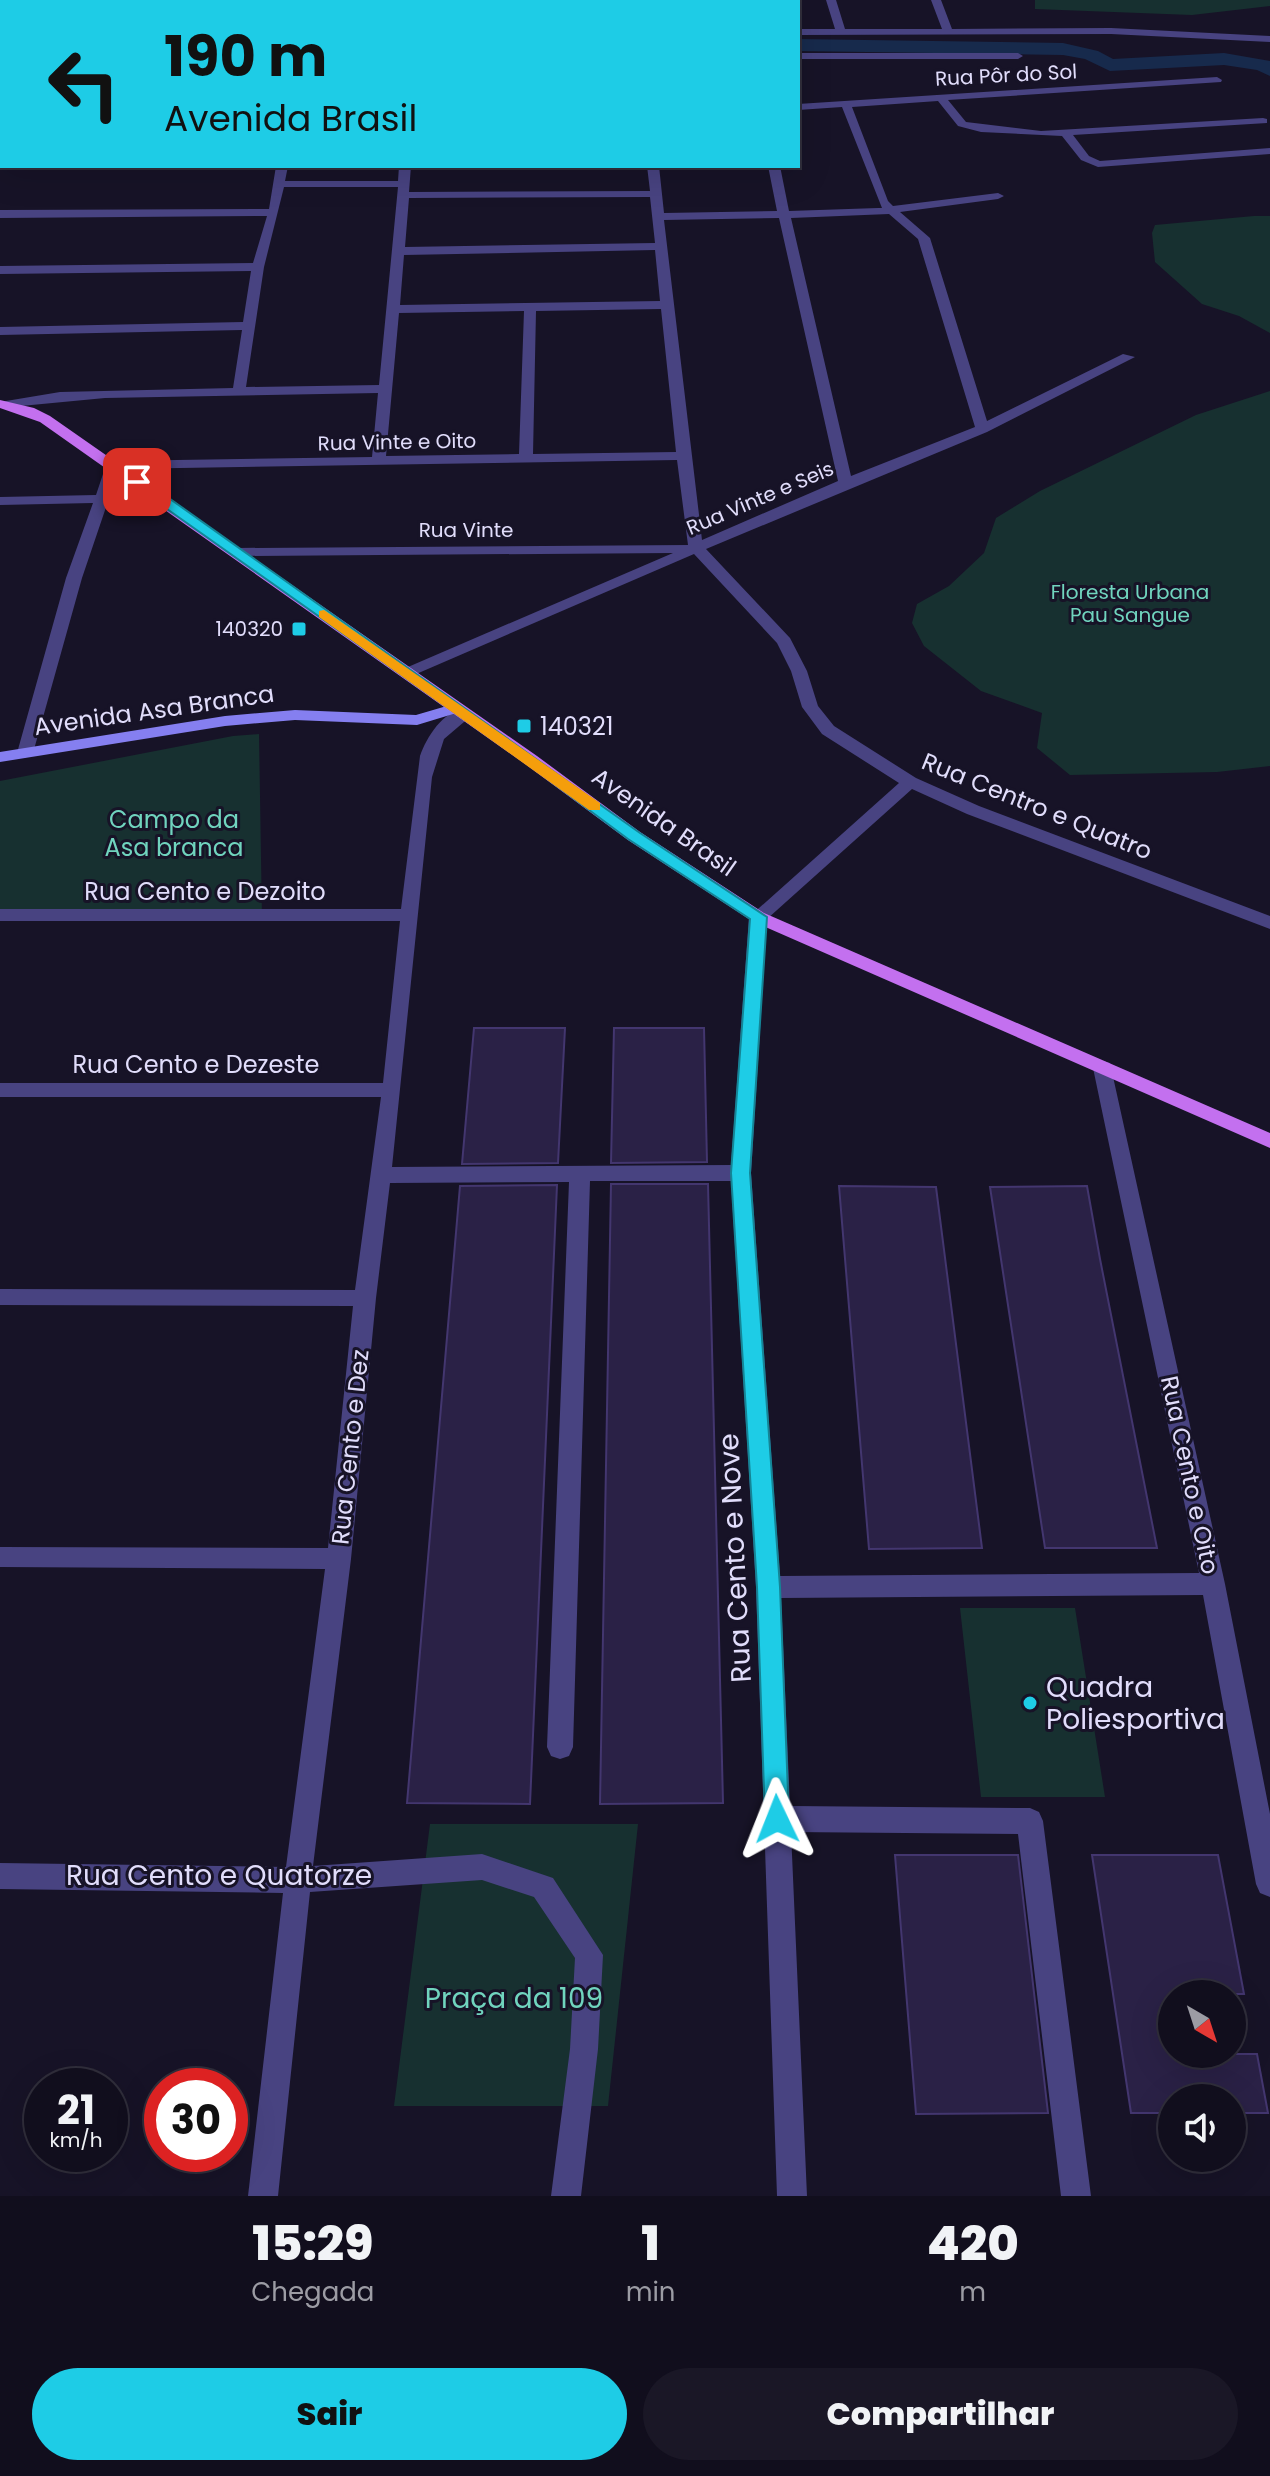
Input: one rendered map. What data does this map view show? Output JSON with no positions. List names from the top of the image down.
{
  "streets": {
    "main road": ["Avenida Brasil"],
    "street": [
      "Rua Pôr do Sol",
      "Rua Vinte e Oito",
      "Rua Vinte e Seis",
      "Rua Vinte",
      "Avenida Asa Branca",
      "Rua Centro e Quatro",
      "Rua Cento e Dezoito",
      "Rua Cento e Dezeste",
      "Rua Cento e Dez",
      "Rua Cento e Oito",
      "Rua Cento e Nove",
      "Rua Cento e Quatorze"
    ]
  },
  "crossings": [
    ["Rua Vinte e Oito", "Avenida Brasil"],
    ["Rua Vinte e Seis", "Rua Vinte"],
    ["Rua Vinte e Seis", "Rua Centro e Quatro"],
    ["Rua Vinte e Seis", "Avenida Brasil"],
    ["Rua Vinte", "Rua Centro e Quatro"],
    ["Rua Vinte", "Avenida Brasil"],
    ["Avenida Asa Branca", "Avenida Brasil"],
    ["Avenida Asa Branca", "Rua Cento e Dez"],
    ["Avenida Brasil", "Rua Cento e Dez"],
    ["Avenida Brasil", "Rua Cento e Oito"],
    ["Avenida Brasil", "Rua Cento e Nove"],
    ["Rua Cento e Dezoito", "Rua Cento e Dez"],
    ["Rua Cento e Dezeste", "Rua Cento e Dez"],
    ["Rua Cento e Dez", "Rua Cento e Quatorze"]
  ],
  "parks": ["Floresta Urbana Pau Sangue", "Campo da Asa branca", "Praça da 109"],
  "places": {
    "transit": ["140320", "140321"],
    "other": ["Quadra Poliesportiva"]
  },
  "north": "bottom right",
  "page": {
    "turn": ["190 m", "Avenida Brasil"],
    "speed": "21 km/h",
    "limit": "30",
    "eta": [
      "15:29",
      "Chegada",
      "1",
      "min",
      "420",
      "m"
    ],
    "buttons": ["Sair", "Compartilhar"]
  }
}
